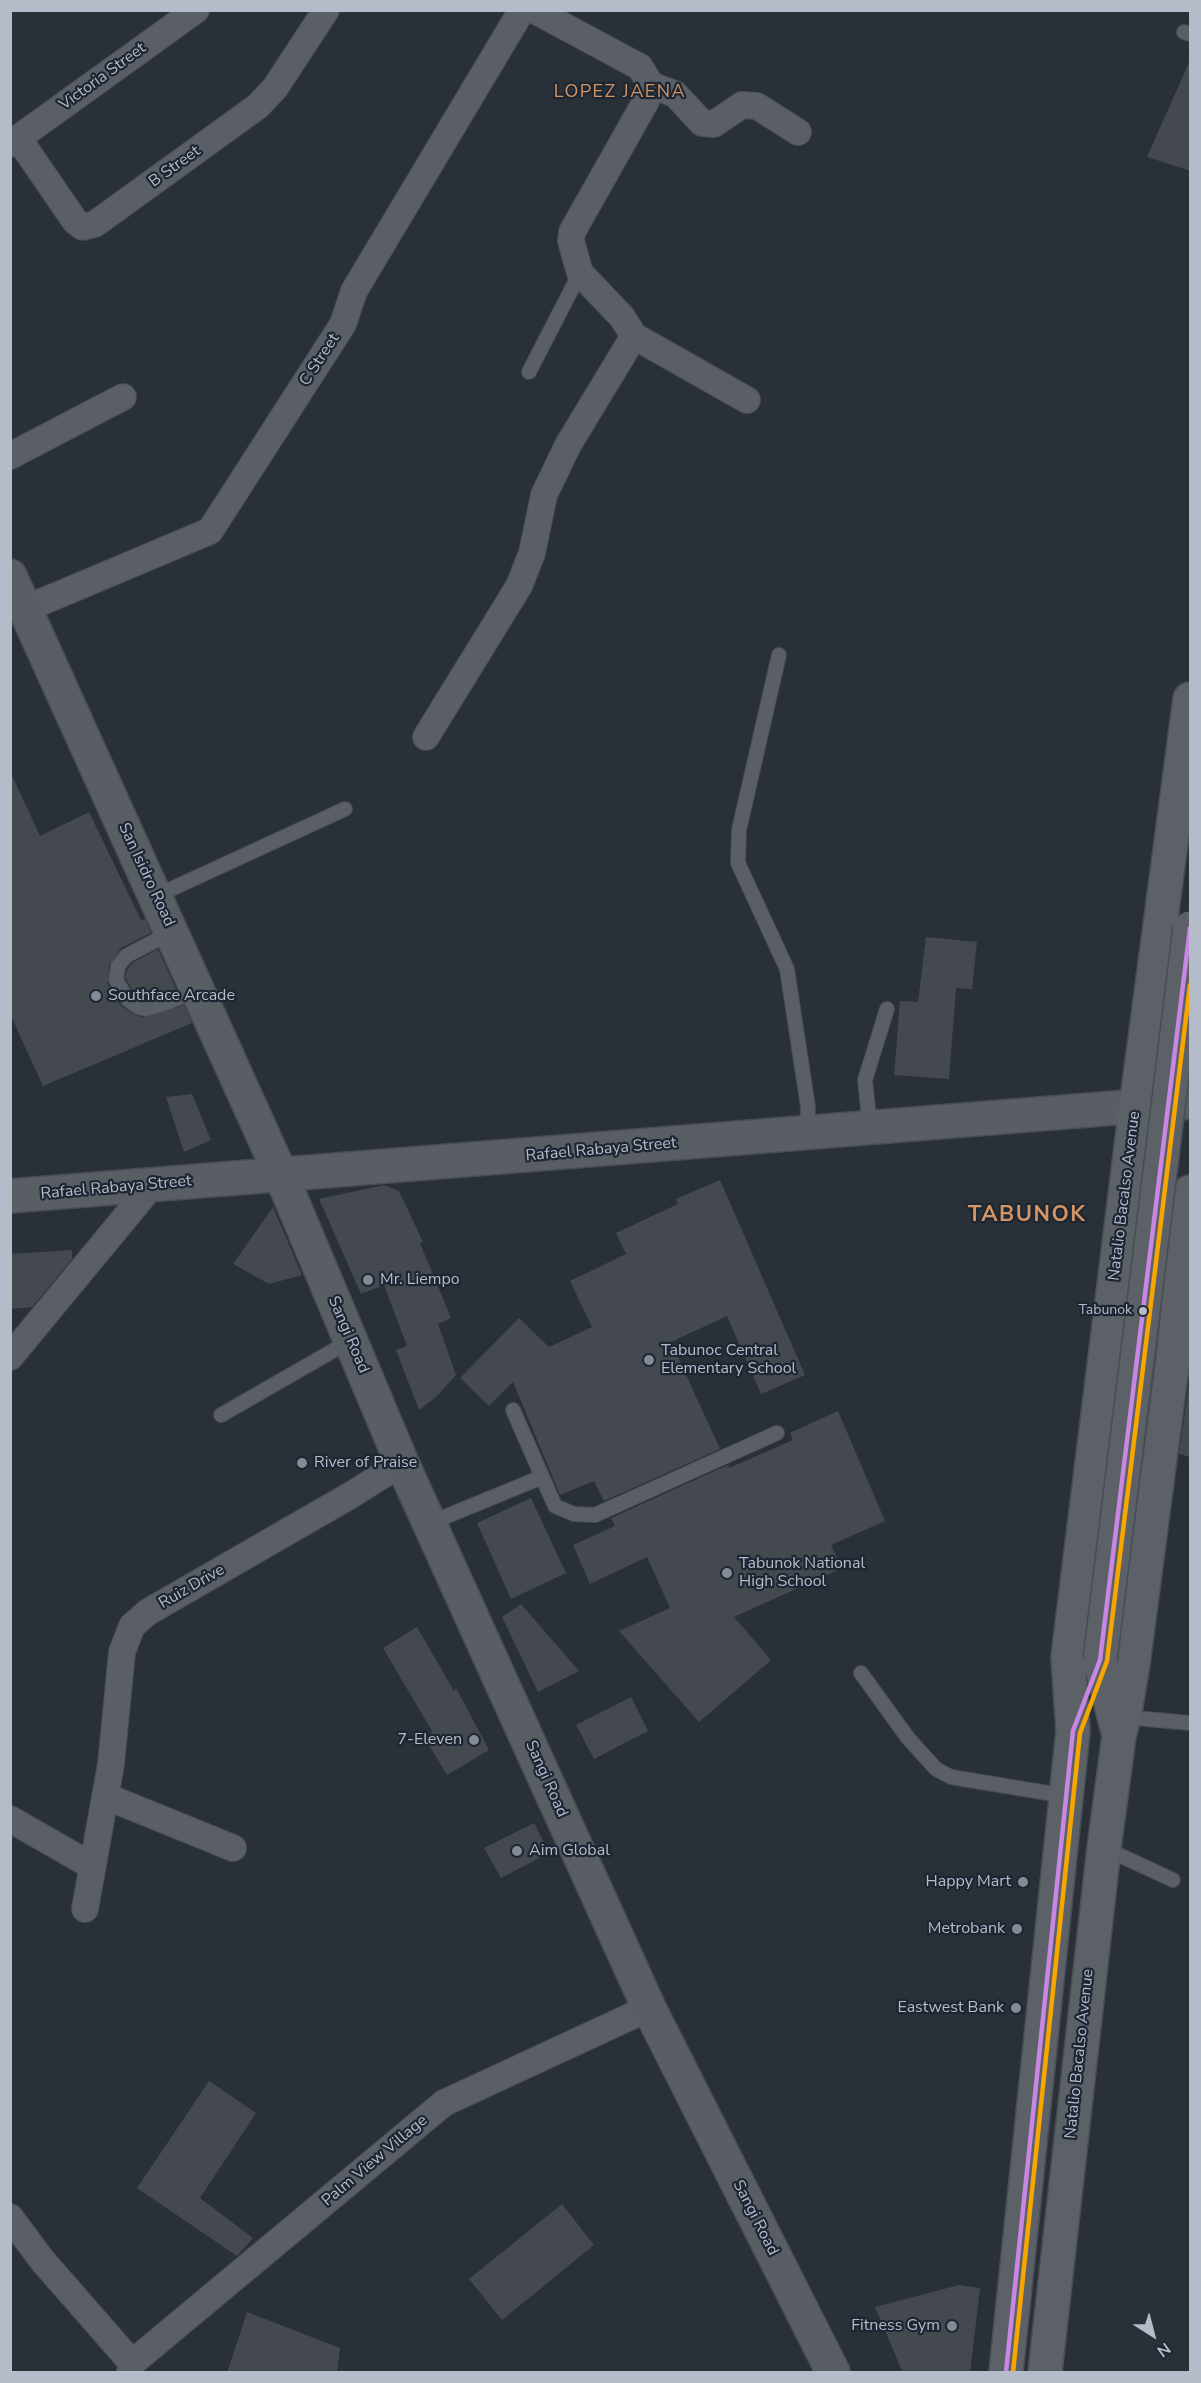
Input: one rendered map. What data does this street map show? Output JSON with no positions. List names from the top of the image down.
{
  "streets": {
    "main road": ["Natalio Bacalso Avenue"],
    "street": [
      "Victoria Street",
      "B Street",
      "C Street",
      "San Isidro Road",
      "Rafael Rabaya Street",
      "Sangi Road",
      "Ruiz Drive",
      "Palm View Village"
    ]
  },
  "crossings": [
    ["Victoria Street", "B Street"],
    ["C Street", "San Isidro Road"],
    ["San Isidro Road", "Rafael Rabaya Street"],
    ["San Isidro Road", "Sangi Road"],
    ["Rafael Rabaya Street", "Natalio Bacalso Avenue"],
    ["Rafael Rabaya Street", "Sangi Road"],
    ["Sangi Road", "Ruiz Drive"],
    ["Sangi Road", "Palm View Village"]
  ],
  "districts": ["LOPEZ JAENA", "TABUNOK"],
  "places": [
    "Southface Arcade",
    "Mr. Liempo",
    "Tabunok",
    "Tabunoc Central Elementary School",
    "River of Praise",
    "Tabunok National High School",
    "7-Eleven",
    "Aim Global",
    "Happy Mart",
    "Metrobank",
    "Eastwest Bank",
    "Fitness Gym"
  ],
  "north": "bottom right"
}
